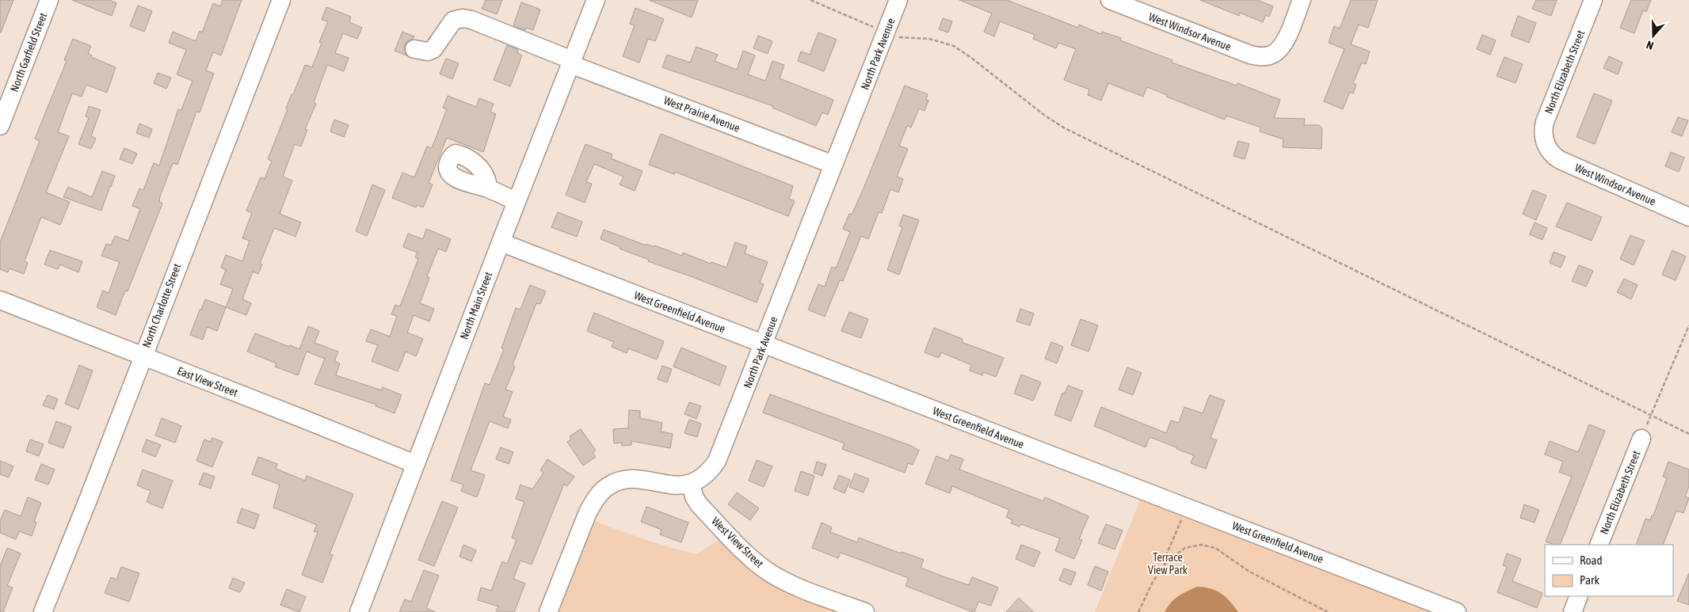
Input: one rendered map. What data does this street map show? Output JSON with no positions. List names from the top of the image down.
{
  "streets": {
    "street": [
      "West Windsor Avenue",
      "North Garfield Street",
      "North Park Avenue",
      "North Elizabeth Street",
      "West Prairie Avenue",
      "North Charlotte Street",
      "North Main Street",
      "West Greenfield Avenue",
      "East View Street",
      "West View Street"
    ]
  },
  "crossings": [
    ["West Windsor Avenue", "North Elizabeth Street"],
    ["North Park Avenue", "West Prairie Avenue"],
    ["North Park Avenue", "West Greenfield Avenue"],
    ["North Park Avenue", "West View Street"],
    ["West Prairie Avenue", "North Main Street"],
    ["North Charlotte Street", "East View Street"],
    ["North Main Street", "West Greenfield Avenue"],
    ["North Main Street", "East View Street"]
  ],
  "parks": ["Terrace View Park"],
  "legend": ["Road", "Park"],
  "north": "bottom"
}
